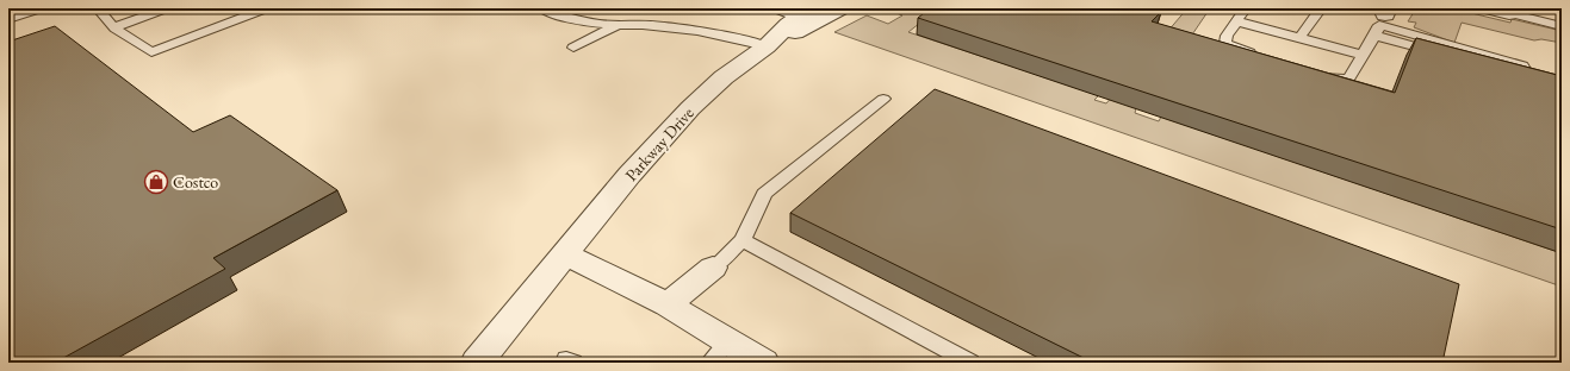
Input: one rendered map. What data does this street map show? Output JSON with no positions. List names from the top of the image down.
{
  "streets": {
    "street": ["Parkway Drive"]
  },
  "places": {
    "shop": ["Costco"]
  }
}
